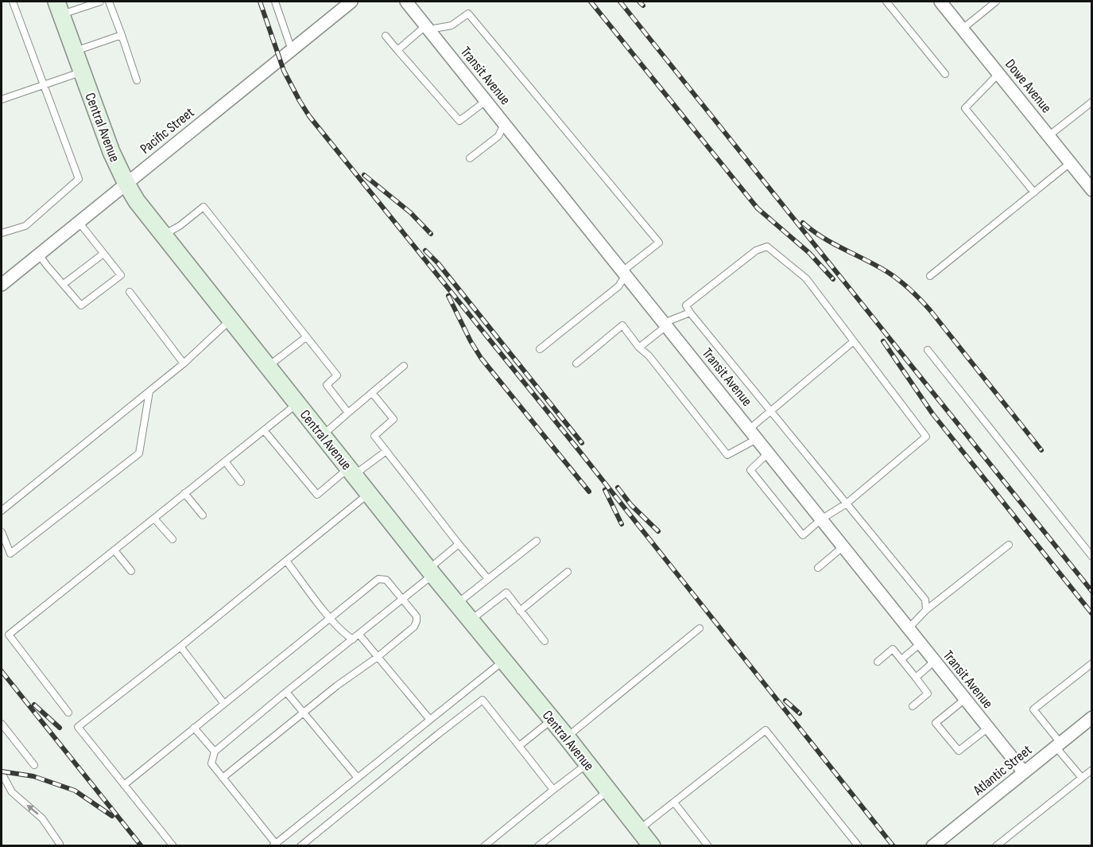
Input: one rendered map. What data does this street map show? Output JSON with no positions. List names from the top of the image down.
{
  "streets": {
    "street": [
      "Transit Avenue",
      "Dowe Avenue",
      "Central Avenue",
      "Pacific Street",
      "Atlantic Street"
    ]
  },
  "crossings": [
    ["Transit Avenue", "Atlantic Street"],
    ["Central Avenue", "Pacific Street"]
  ]
}
